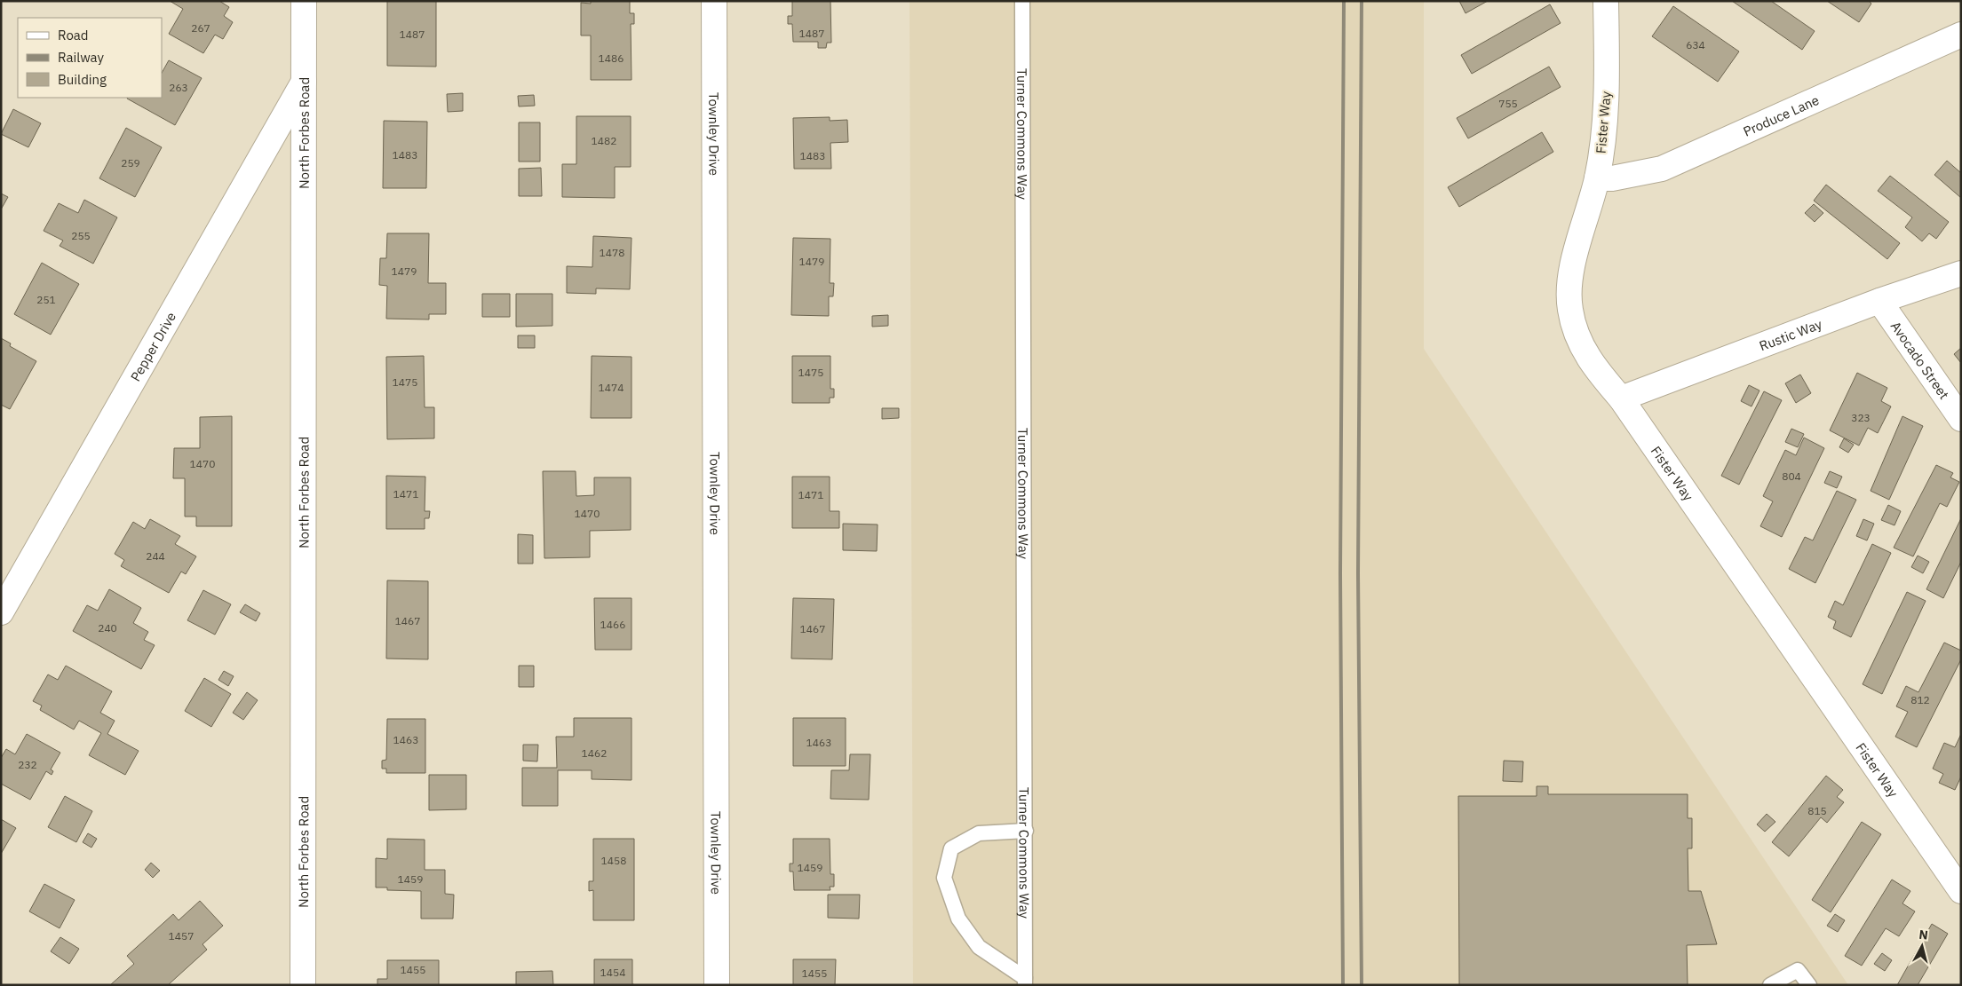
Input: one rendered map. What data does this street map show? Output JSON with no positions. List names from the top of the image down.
{
  "streets": {
    "street": [
      "Produce Lane",
      "Fister Way",
      "North Forbes Road",
      "Townley Drive",
      "Rustic Way",
      "Pepper Drive",
      "Avocado Street"
    ],
    "lane": ["Turner Commons Way"]
  },
  "crossings": [
    ["Produce Lane", "Fister Way"],
    ["Fister Way", "Rustic Way"],
    ["North Forbes Road", "Pepper Drive"],
    ["Rustic Way", "Avocado Street"]
  ],
  "house_numbers": [
    "267",
    "1487",
    "1487",
    "634",
    "1486",
    "263",
    "755",
    "1482",
    "1483",
    "1483",
    "259",
    "255",
    "1478",
    "1479",
    "1479",
    "251",
    "1475",
    "1475",
    "1474",
    "323",
    "1470",
    "804",
    "1471",
    "1471",
    "1470",
    "244",
    "1467",
    "1466",
    "240",
    "1467",
    "812",
    "1463",
    "1463",
    "1462",
    "232",
    "815",
    "1458",
    "1459",
    "1459",
    "1457",
    "1455",
    "1454",
    "1455"
  ],
  "legend": ["Road", "Railway", "Building"],
  "north": "top"
}
